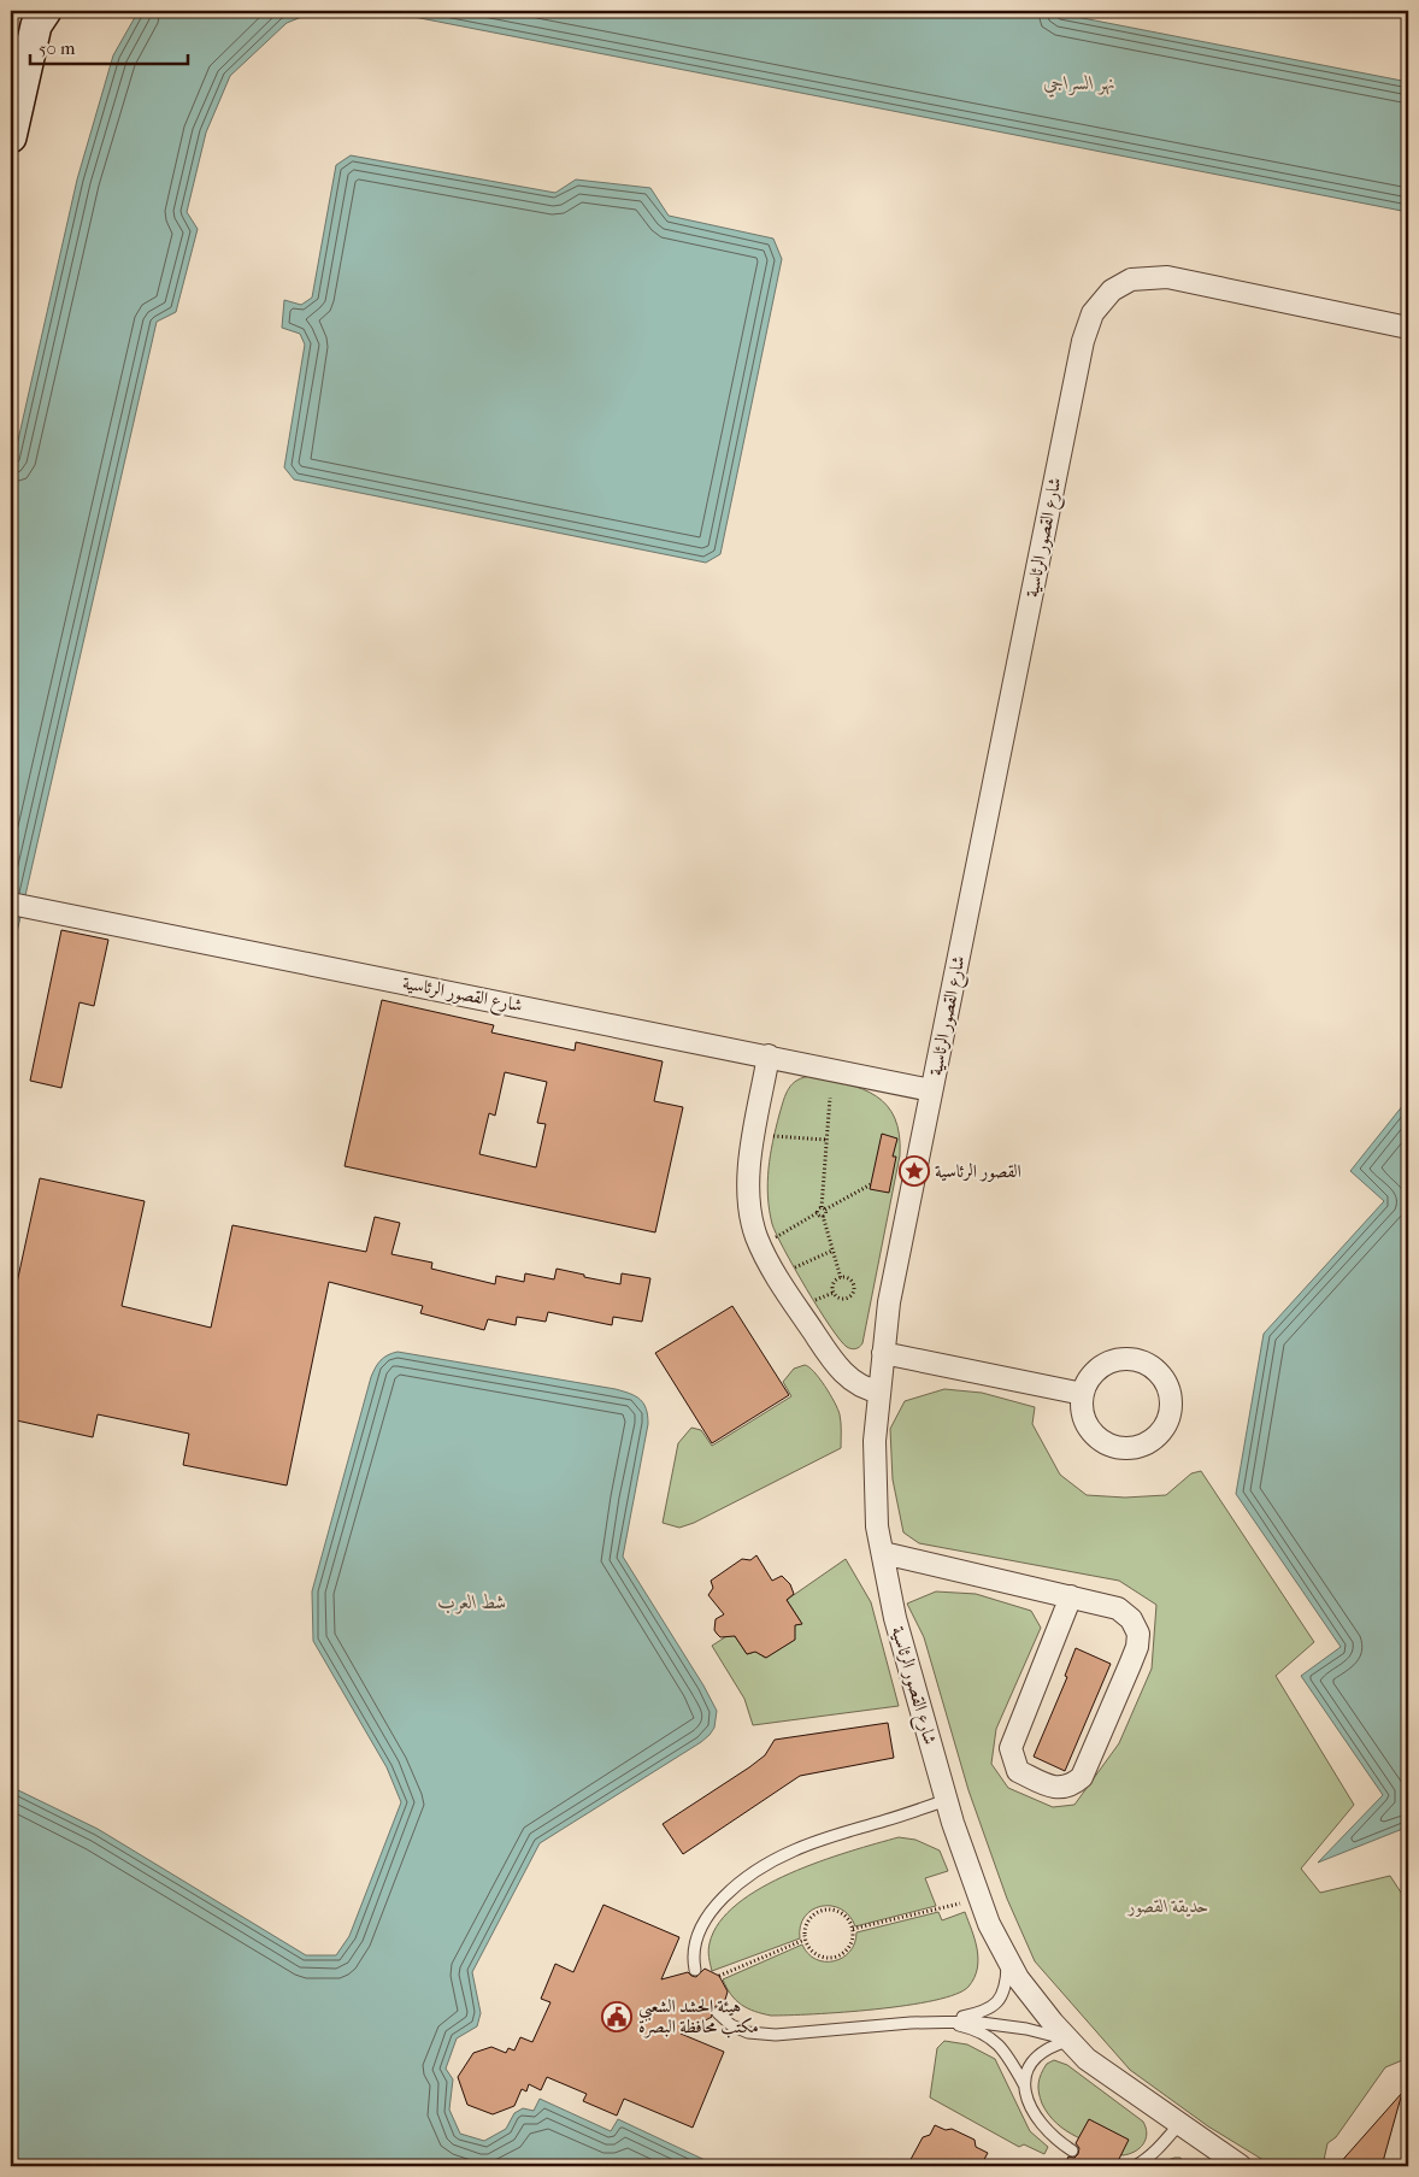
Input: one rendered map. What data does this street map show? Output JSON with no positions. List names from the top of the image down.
{
  "streets": {
    "street": ["شارع القصور الرئاسية"]
  },
  "water": ["نهر السراجي", "شط العرب"],
  "parks": ["حديقة القصور"],
  "places": {
    "place": ["القصور الرئاسية"],
    "public building": ["هيئة الحشد الشعبي مكتب محافظة البصرة"]
  },
  "scale_bar": "50 m"
}
